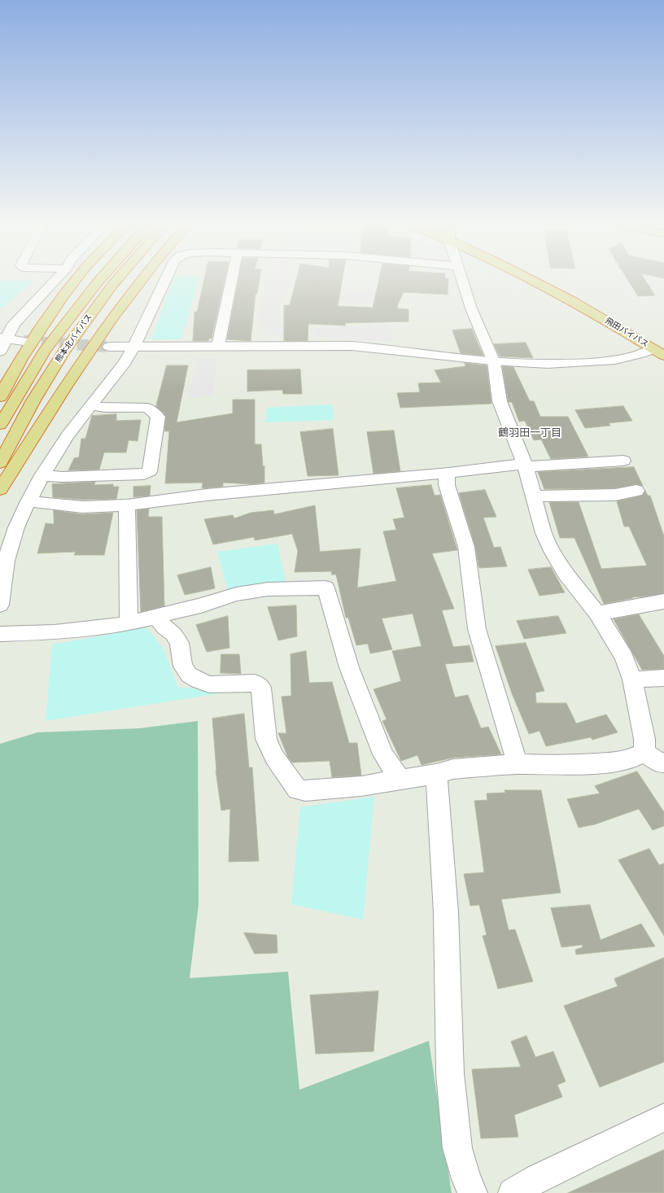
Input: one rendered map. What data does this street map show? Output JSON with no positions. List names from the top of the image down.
{
  "streets": {
    "highway": ["飛田バイパス", "熊本北バイパス"]
  },
  "districts": ["鶴羽田一丁目"]
}
